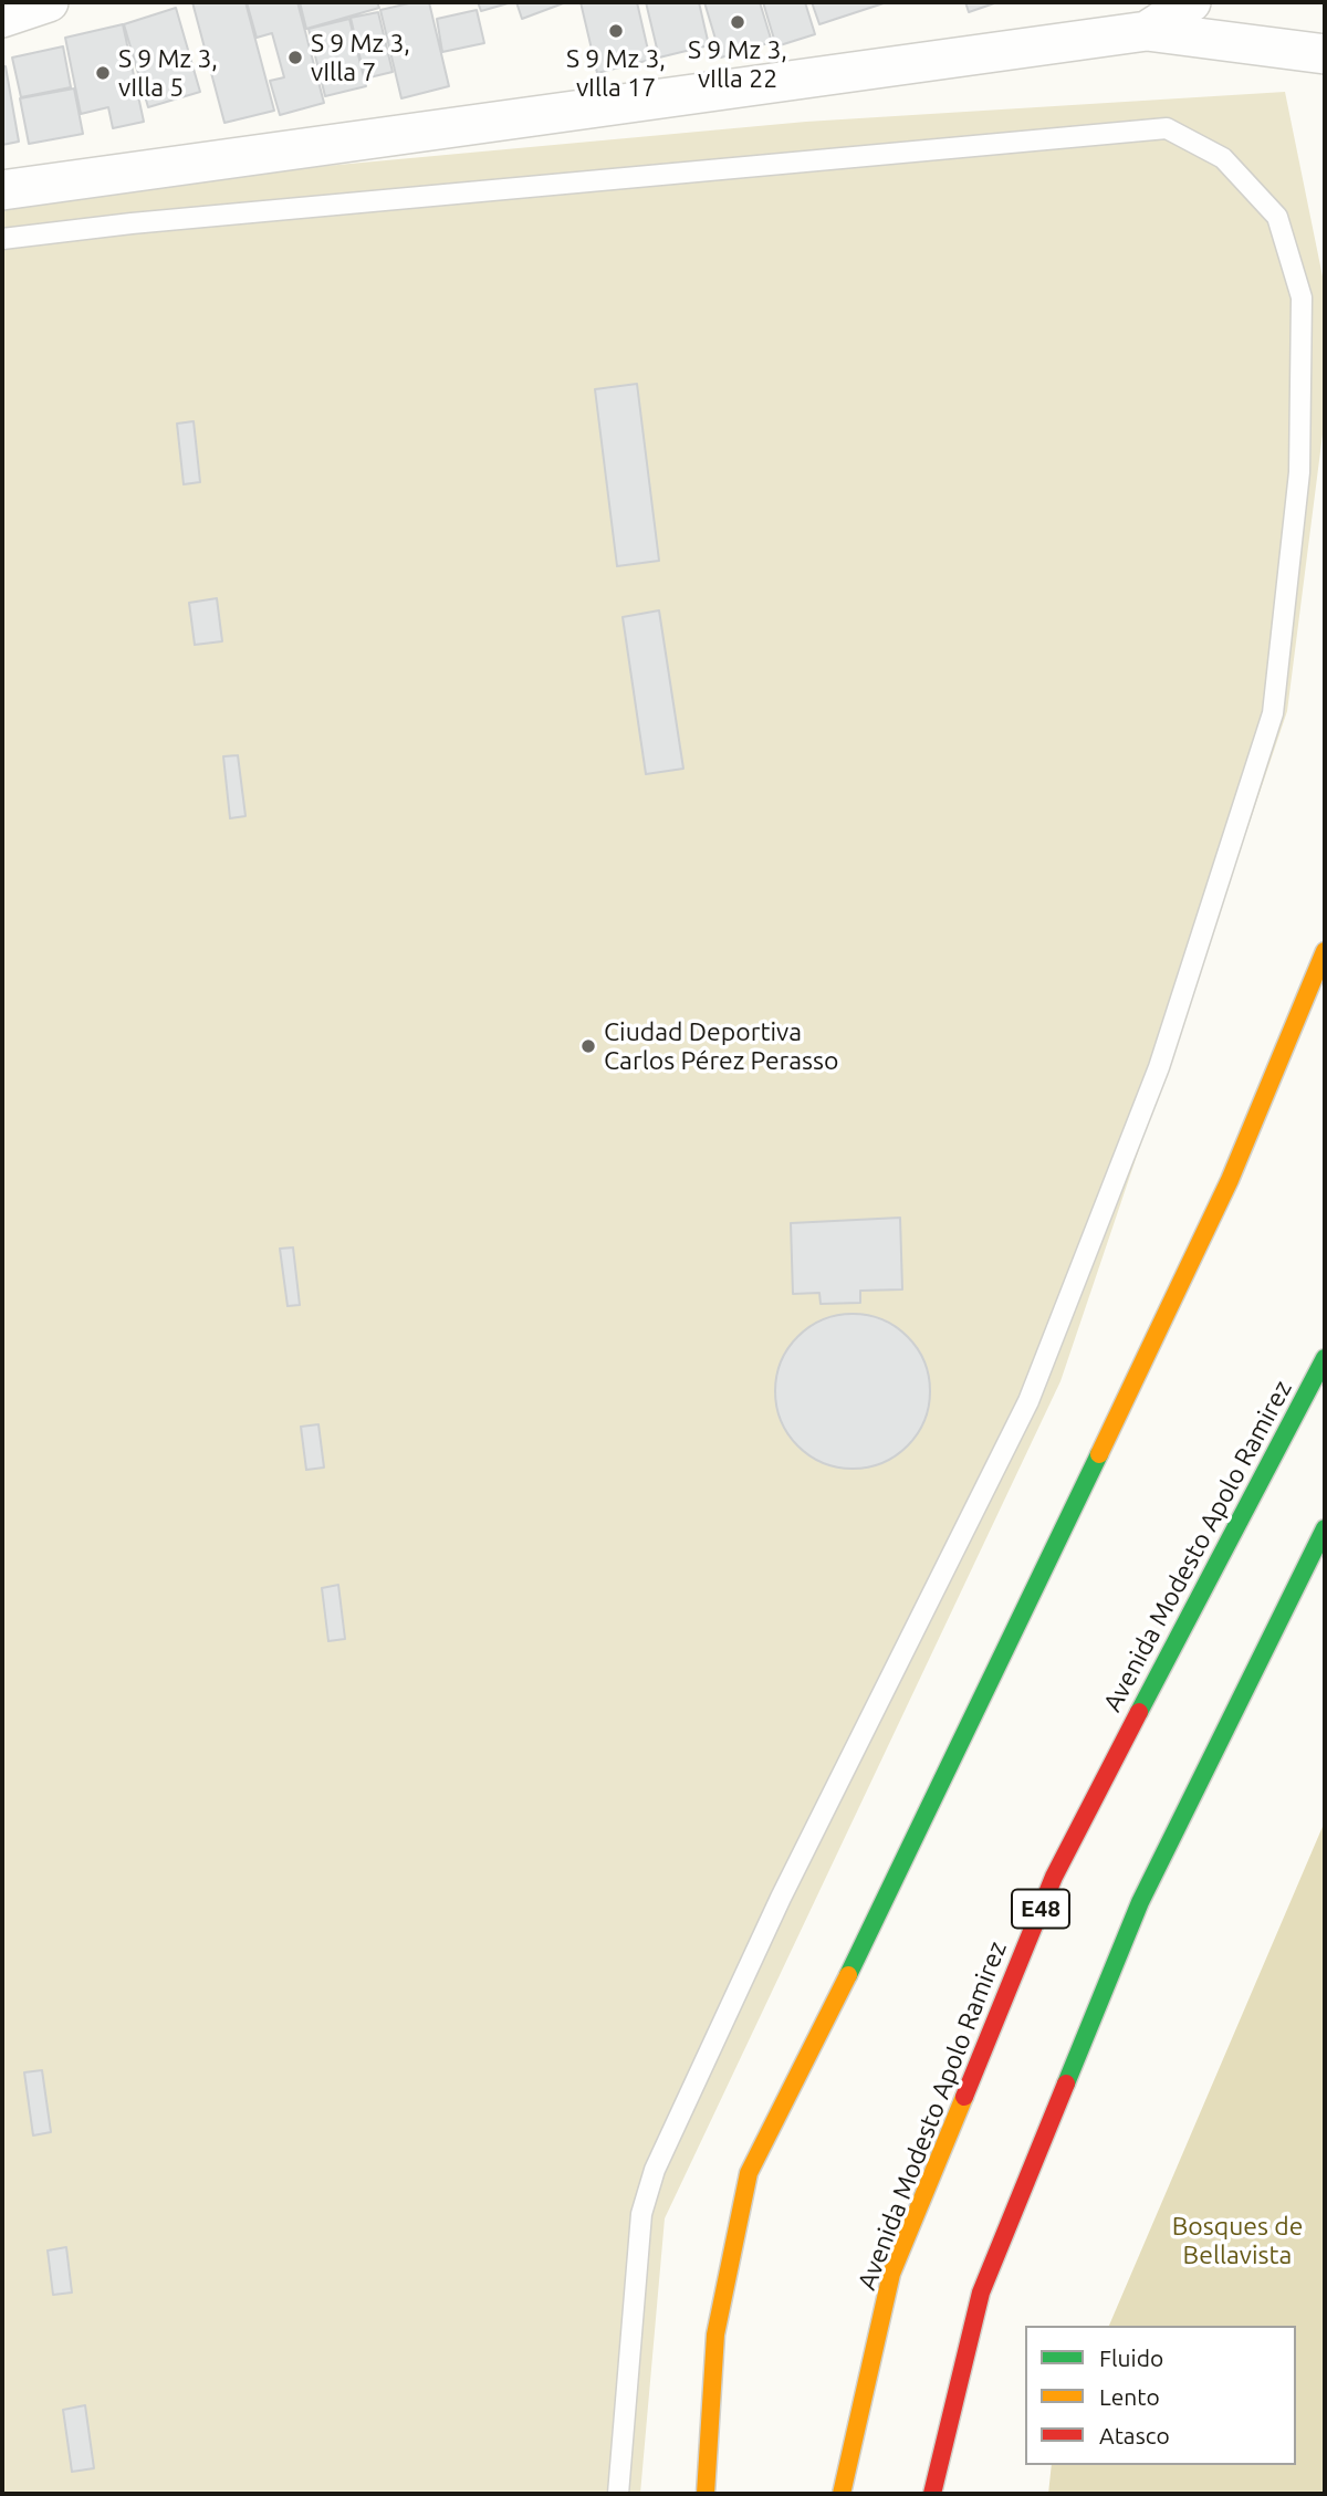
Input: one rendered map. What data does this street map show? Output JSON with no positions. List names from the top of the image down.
{
  "streets": {
    "main road": ["Avenida Modesto Apolo Ramirez", "E48"]
  },
  "parks": ["Bosques de Bellavista"],
  "places": [
    "S 9 Mz 3, vIlla 22",
    "S 9 Mz 3, vIlla 17",
    "S 9 Mz 3, vIlla 7",
    "S 9 Mz 3, vIlla 5",
    "Ciudad Deportiva Carlos Pérez Perasso"
  ],
  "legend": ["Fluido", "Lento", "Atasco"]
}
